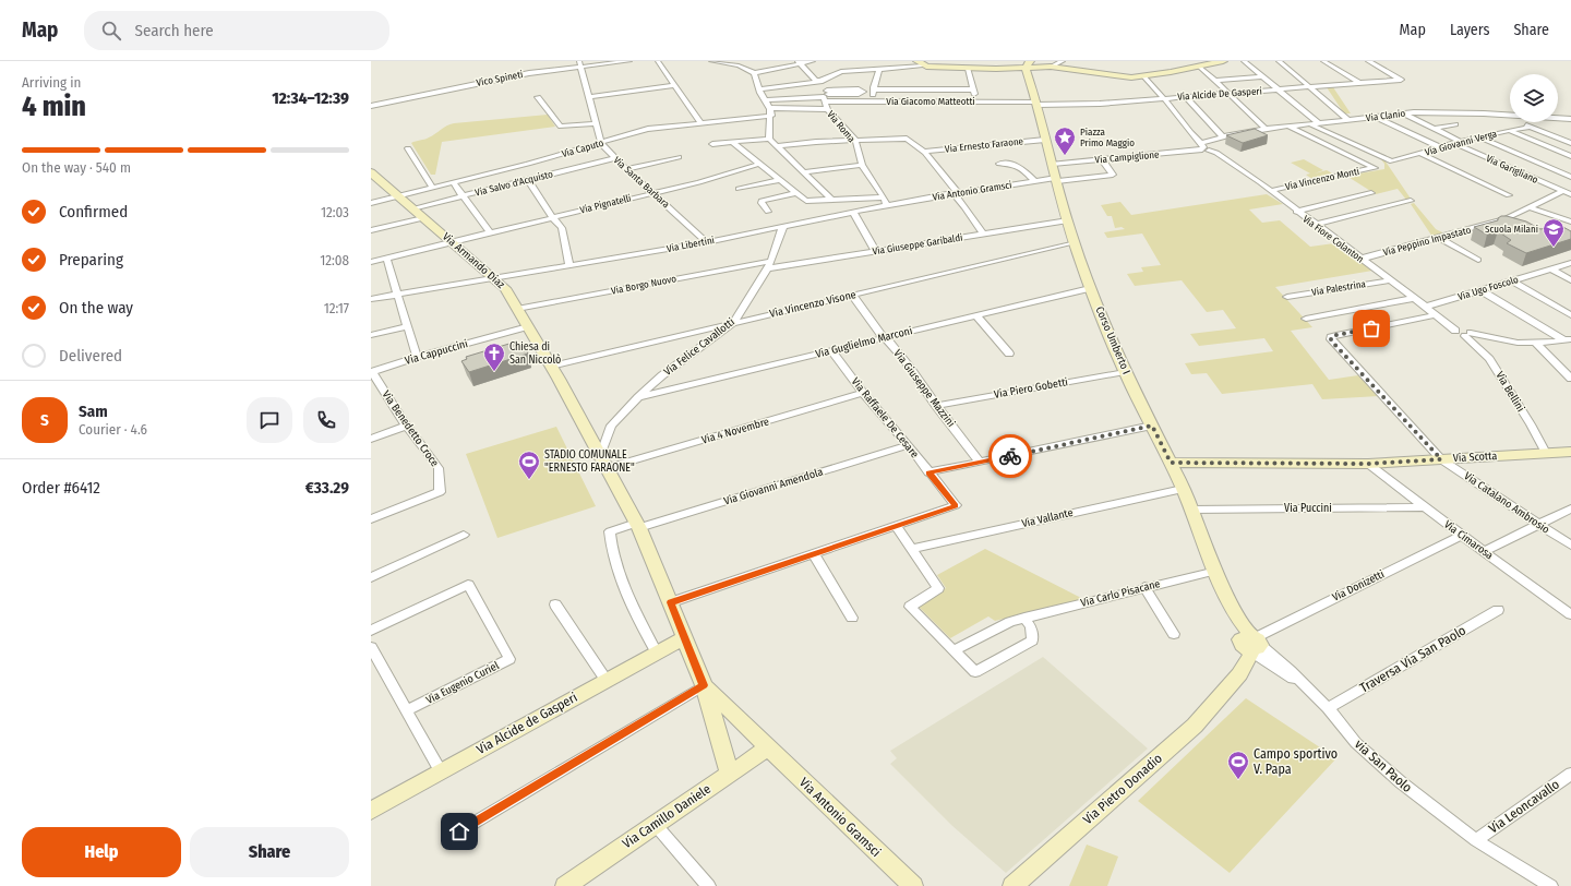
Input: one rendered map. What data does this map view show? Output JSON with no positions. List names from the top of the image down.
{
  "streets": {
    "street": [
      "Vico Spineti",
      "Via Alcide De Gasperi",
      "Via Giacomo Matteotti",
      "Via Clanio",
      "Via Roma",
      "Via Giovanni Verga",
      "Via Ernesto Faraone",
      "Via Caputo",
      "Via Campiglione",
      "Via Garigliano",
      "Via Vincenzo Monti",
      "Via Santa Barbara",
      "Via Salvo d'Acquisto",
      "Via Antonio Gramsci",
      "Via Pignatelli",
      "Via Fiore Colanton",
      "Via Peppino Impastato",
      "Via Libertini",
      "Via Giuseppe Garibaldi",
      "Via Armando Diaz",
      "Via Borgo Nuovo",
      "Via Palestrina",
      "Via Ugo Foscolo",
      "Via Vincenzo Visone",
      "Corso Umberto I",
      "Via Guglielmo Marconi",
      "Via Felice Cavallotti",
      "Via Cappuccini",
      "Via Giuseppe Mazzini",
      "Via Piero Gobetti",
      "Via Bellini",
      "Via Raffaele De Cesare",
      "Via Benedetto Croce",
      "Via 4 Novembre",
      "Via Scotta",
      "Via Giovanni Amendola",
      "Via Catalano Ambrosio",
      "Via Puccini",
      "Via Vallante",
      "Via Cimarosa",
      "Via Donizetti",
      "Via Carlo Pisacane",
      "Traversa Via San Paolo",
      "Via Eugenio Curiel",
      "Via Alcide de Gasperi",
      "via San Paolo",
      "Via Pietro Donadio",
      "Via Leoncavallo",
      "Via Camillo Daniele"
    ]
  },
  "crossings": [
    ["Vico Spineti", "Via Santa Barbara"],
    ["Via Alcide De Gasperi", "Via Giacomo Matteotti"],
    ["Via Alcide De Gasperi", "Via Fiore Colanton"],
    ["Via Alcide De Gasperi", "Corso Umberto I"],
    ["Via Giacomo Matteotti", "Via Roma"],
    ["Via Giacomo Matteotti", "Corso Umberto I"],
    ["Via Clanio", "Via Giovanni Verga"],
    ["Via Clanio", "Via Campiglione"],
    ["Via Clanio", "Via Garigliano"],
    ["Via Clanio", "Via Vincenzo Monti"],
    ["Via Clanio", "Via Fiore Colanton"],
    ["Via Roma", "Via Antonio Gramsci"],
    ["Via Roma", "Via Libertini"],
    ["Via Giovanni Verga", "Via Garigliano"],
    ["Via Ernesto Faraone", "Corso Umberto I"],
    ["Via Caputo", "Via Santa Barbara"],
    ["Via Caputo", "Via Armando Diaz"],
    ["Via Campiglione", "Via Antonio Gramsci"],
    ["Via Campiglione", "Via Fiore Colanton"],
    ["Via Campiglione", "Corso Umberto I"],
    ["Via Garigliano", "Via Peppino Impastato"],
    ["Via Vincenzo Monti", "Via Fiore Colanton"],
    ["Via Santa Barbara", "Via Salvo d'Acquisto"],
    ["Via Santa Barbara", "Via Pignatelli"],
    ["Via Santa Barbara", "Via Libertini"],
    ["Via Salvo d'Acquisto", "Via Armando Diaz"],
    ["Via Antonio Gramsci", "Via Libertini"],
    ["Via Antonio Gramsci", "Corso Umberto I"],
    ["Via Antonio Gramsci", "Via Camillo Daniele"],
    ["Via Pignatelli", "Via Armando Diaz"],
    ["Via Fiore Colanton", "Via Peppino Impastato"],
    ["Via Fiore Colanton", "Via Palestrina"],
    ["Via Fiore Colanton", "Via Ugo Foscolo"],
    ["Via Fiore Colanton", "Via Bellini"],
    ["Via Fiore Colanton", "Via Catalano Ambrosio"],
    ["Via Libertini", "Via Armando Diaz"],
    ["Via Libertini", "Via Felice Cavallotti"],
    ["Via Giuseppe Garibaldi", "Via Borgo Nuovo"],
    ["Via Giuseppe Garibaldi", "Corso Umberto I"],
    ["Via Giuseppe Garibaldi", "Via Felice Cavallotti"],
    ["Via Armando Diaz", "Via Borgo Nuovo"],
    ["Via Armando Diaz", "Via Vincenzo Visone"],
    ["Via Armando Diaz", "Via Felice Cavallotti"],
    ["Via Armando Diaz", "Via Cappuccini"],
    ["Via Armando Diaz", "Via 4 Novembre"],
    ["Via Armando Diaz", "Via Giovanni Amendola"],
    ["Via Armando Diaz", "Via Alcide de Gasperi"],
    ["Via Borgo Nuovo", "Via Felice Cavallotti"],
    ["Via Vincenzo Visone", "Corso Umberto I"],
    ["Via Vincenzo Visone", "Via Felice Cavallotti"],
    ["Via Vincenzo Visone", "Via Giuseppe Mazzini"],
    ["Corso Umberto I", "Via Guglielmo Marconi"],
    ["Corso Umberto I", "Via Piero Gobetti"],
    ["Corso Umberto I", "Via Scotta"],
    ["Corso Umberto I", "Via Puccini"],
    ["Corso Umberto I", "Via Vallante"],
    ["Corso Umberto I", "Via Donizetti"],
    ["Corso Umberto I", "Via Carlo Pisacane"],
    ["Corso Umberto I", "Via Pietro Donadio"],
    ["Via Guglielmo Marconi", "Via Felice Cavallotti"],
    ["Via Guglielmo Marconi", "Via Giuseppe Mazzini"],
    ["Via Guglielmo Marconi", "Via Raffaele De Cesare"],
    ["Via Cappuccini", "Via Benedetto Croce"],
    ["Via Giuseppe Mazzini", "Via Piero Gobetti"],
    ["Via Bellini", "Via Scotta"],
    ["Via Raffaele De Cesare", "Via 4 Novembre"],
    ["Via Raffaele De Cesare", "Via Giovanni Amendola"],
    ["Via Scotta", "Via Catalano Ambrosio"],
    ["Via Scotta", "Via Cimarosa"],
    ["Via Puccini", "Via Cimarosa"],
    ["Via Cimarosa", "Via Donizetti"],
    ["Via Donizetti", "Via Pietro Donadio"],
    ["Traversa Via San Paolo", "via San Paolo"],
    ["via San Paolo", "Via Leoncavallo"]
  ],
  "places": {
    "place": ["Piazza Primo Maggio"],
    "school or university": ["Scuola Milani"],
    "church": ["Chiesa di San Niccolò"],
    "sports": ["STADIO COMUNALE \"ERNESTO FARAONE\"", "Campo sportivo V. Papa"]
  },
  "page": {
    "header": "Map",
    "search": "Search here",
    "nav": ["Map", "Layers", "Share"],
    "heading": ["4 min", "Arriving in", "12:34–12:39"],
    "panel": [
      "Sam",
      "Courier · 4.6",
      "Order #6412",
      "€33.29"
    ],
    "bar": "On the way · 540 m",
    "list": [
      ["Confirmed", "12:03"],
      ["Preparing", "12:08"],
      ["On the way", "12:17"],
      "Delivered"
    ],
    "round": "S",
    "buttons": ["Help", "Share"]
  }
}
